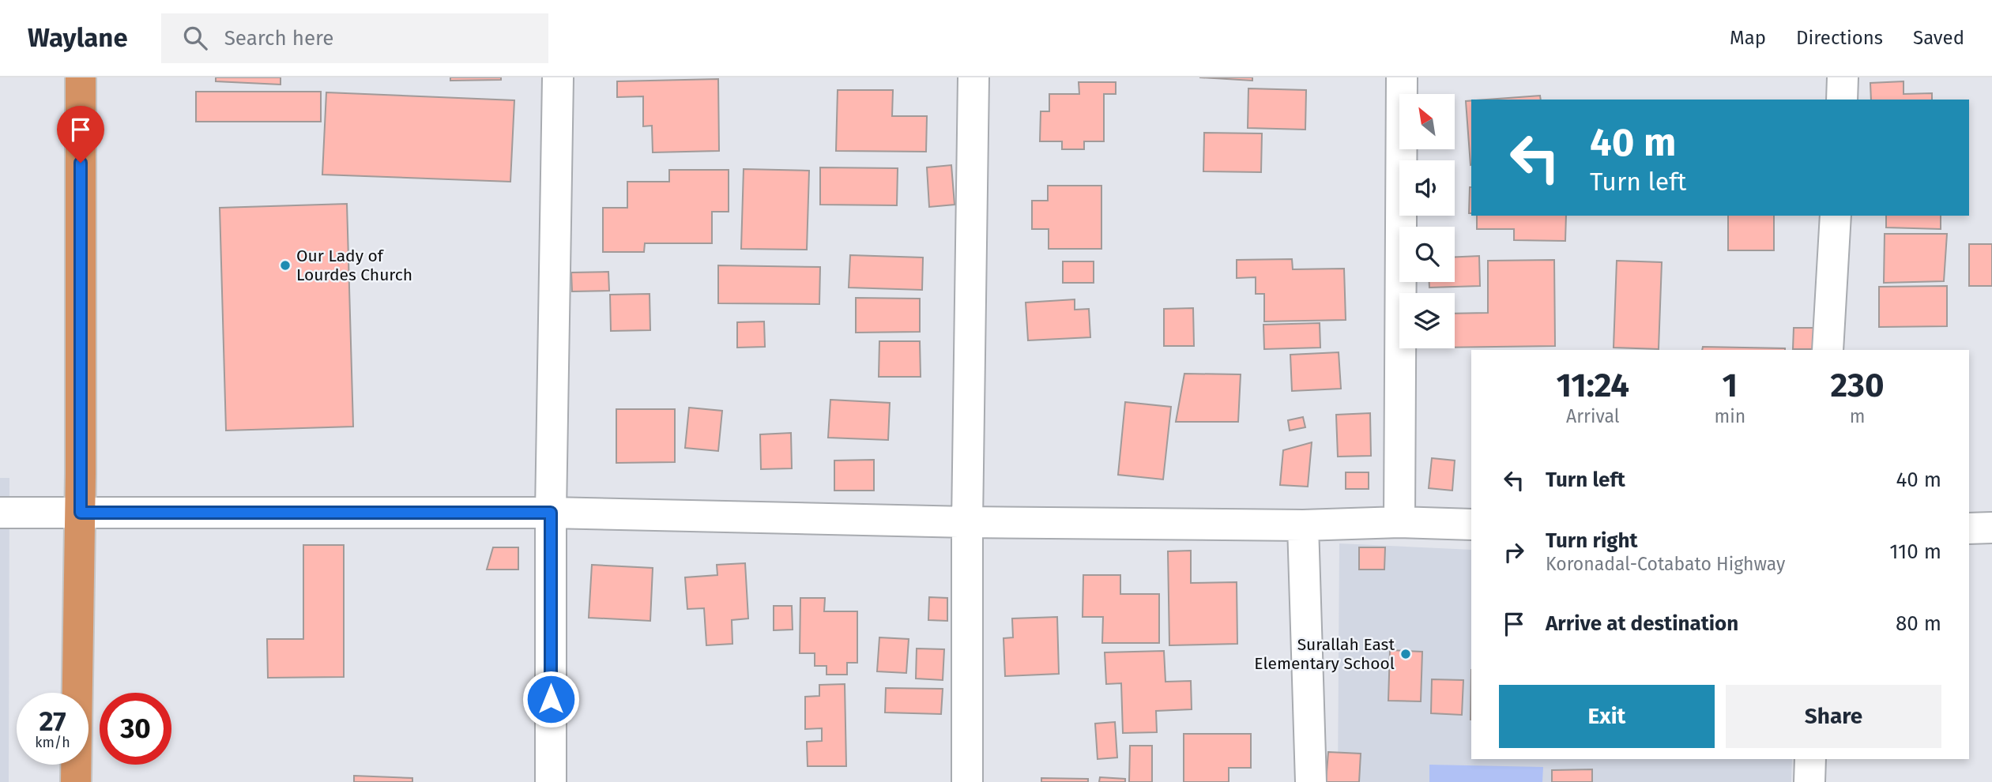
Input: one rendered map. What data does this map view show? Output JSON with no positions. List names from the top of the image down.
{
  "places": ["Our Lady of Lourdes Church", "Surallah East Elementary School"],
  "north": "top left",
  "page": {
    "header": "Waylane",
    "search": "Search here",
    "nav": ["Map", "Directions", "Saved"],
    "turn": ["40 m", "Turn left"],
    "eta": [
      "11:24",
      "Arrival",
      "1",
      "min",
      "230",
      "m"
    ],
    "list": [
      {
        "name": "Turn left",
        "value": "40 m"
      },
      {
        "name": "Turn right",
        "note": "Koronadal-Cotabato Highway",
        "value": "110 m"
      },
      {
        "name": "Arrive at destination",
        "value": "80 m"
      }
    ],
    "buttons": ["Exit", "Share"],
    "speed": "27 km/h",
    "limit": "30"
  }
}
